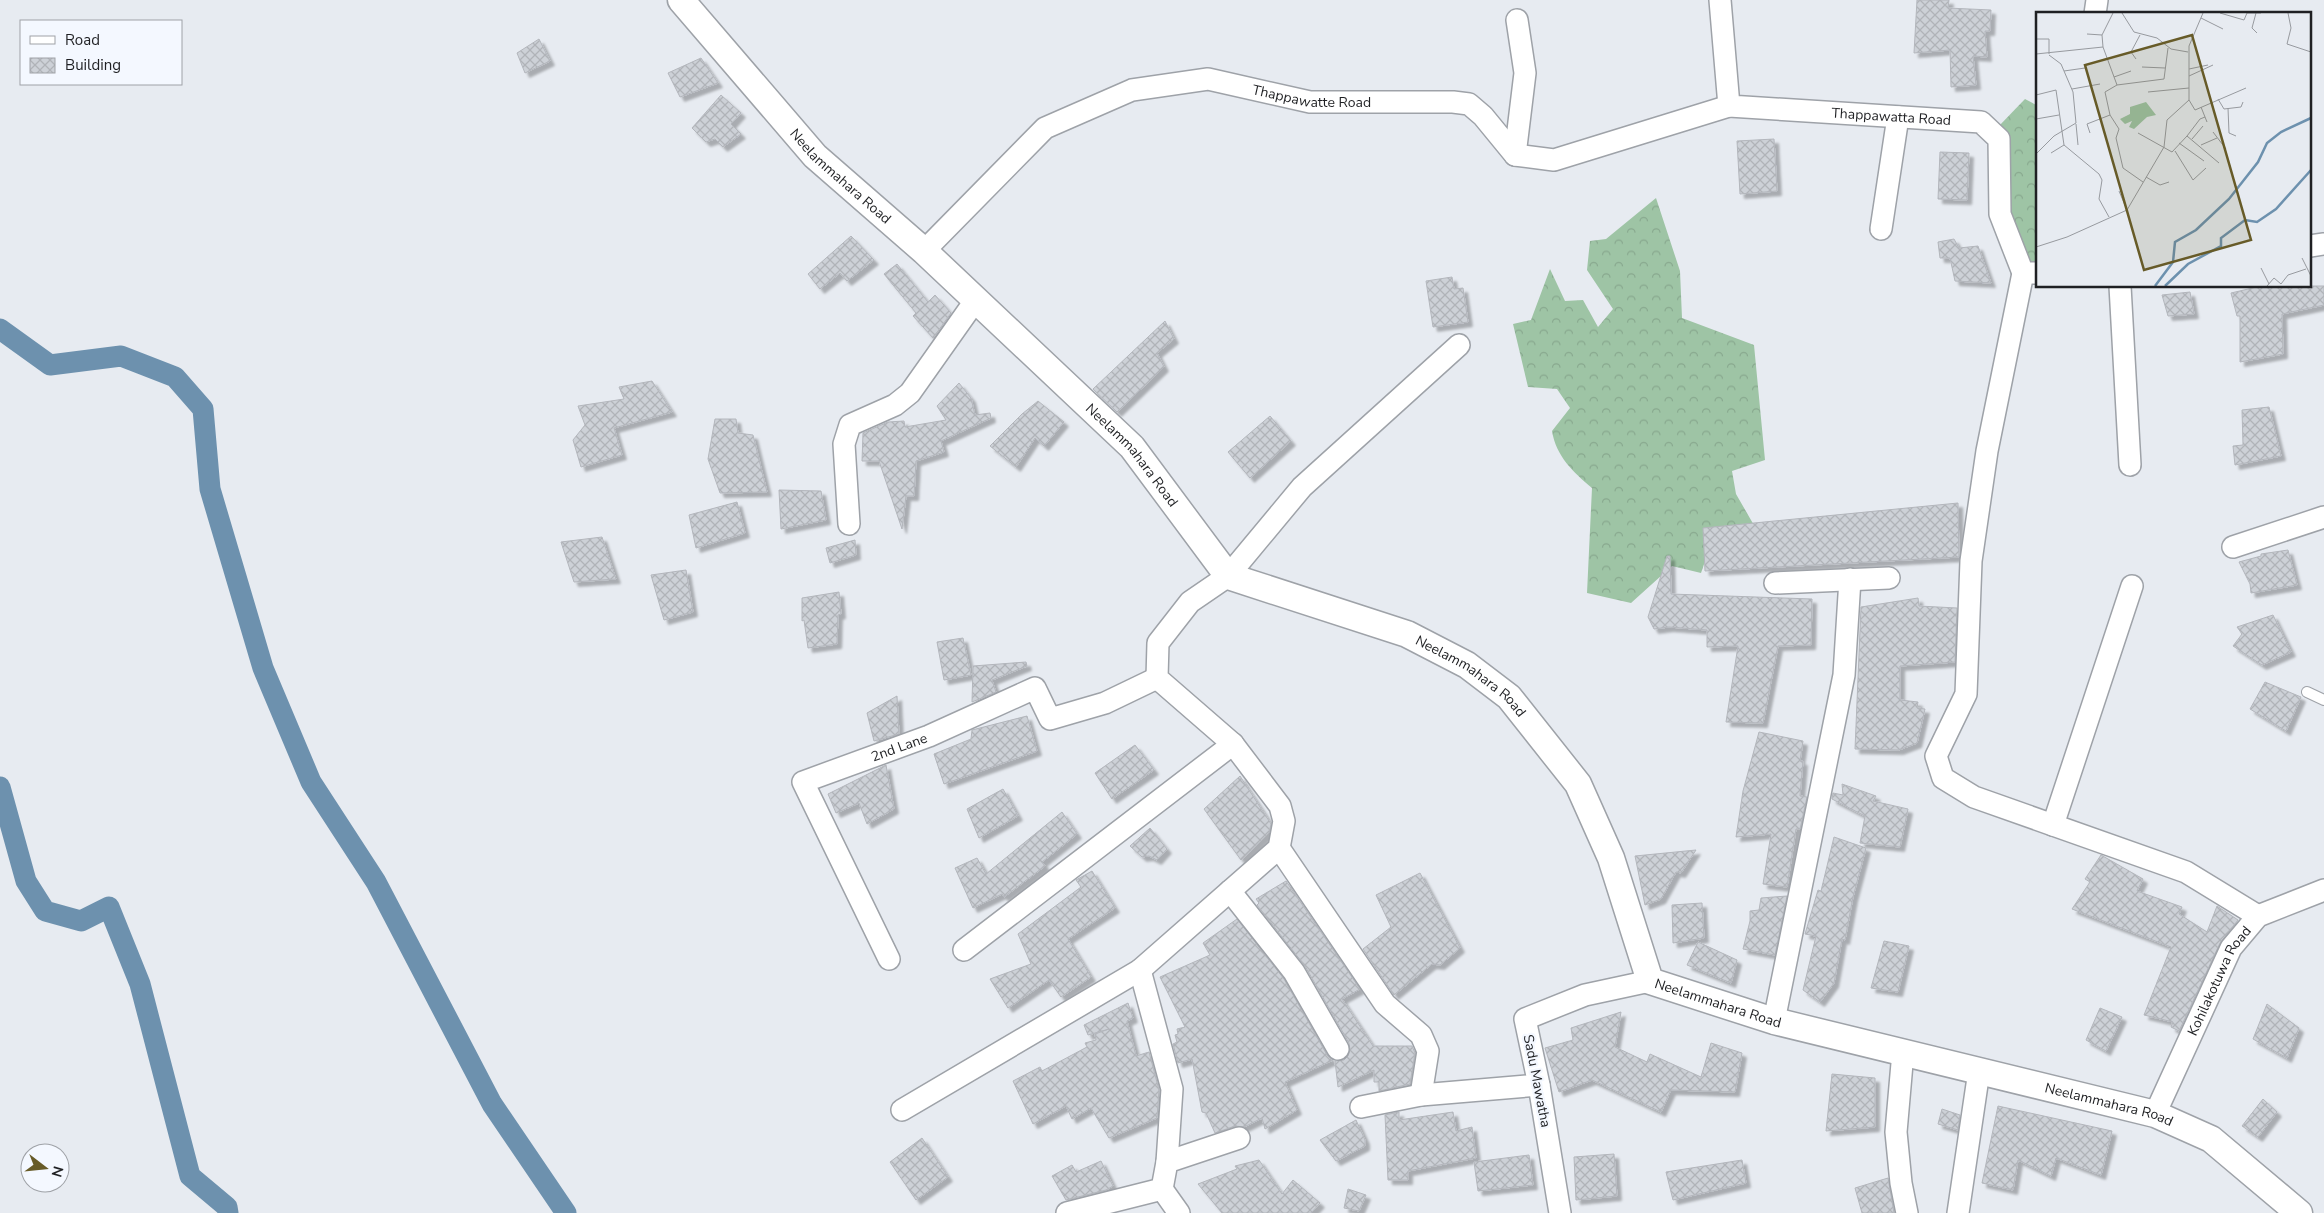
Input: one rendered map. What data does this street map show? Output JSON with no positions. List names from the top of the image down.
{
  "streets": {
    "street": [
      "Thappawatte Road",
      "Thappawatta Road",
      "Neelammahara Road",
      "2nd Lane",
      "Kohilakotuwa Road",
      "Sadu Mawatha"
    ]
  },
  "crossings": [
    ["Thappawatte Road", "Neelammahara Road"],
    ["Neelammahara Road", "Kohilakotuwa Road"],
    ["Neelammahara Road", "Sadu Mawatha"]
  ],
  "legend": ["Road", "Building"],
  "north": "right"
}
